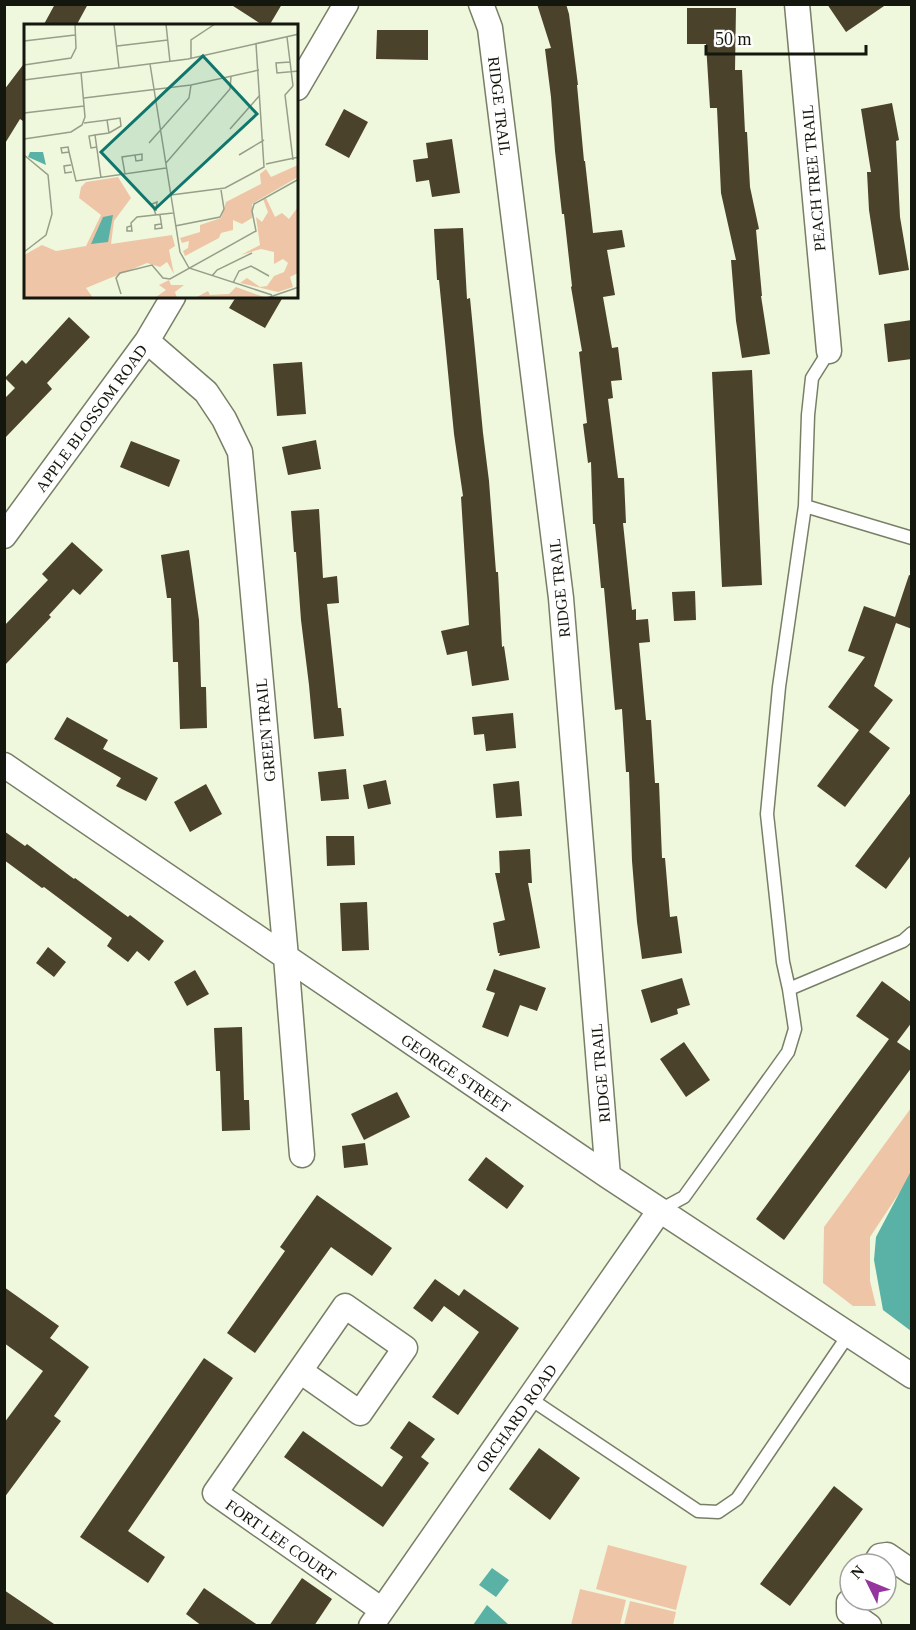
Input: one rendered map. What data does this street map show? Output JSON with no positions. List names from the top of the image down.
{
  "streets": {
    "street": [
      "RIDGE TRAIL",
      "PEACH TREE TRAIL",
      "APPLE BLOSSOM ROAD",
      "GREEN TRAIL",
      "GEORGE STREET",
      "ORCHARD ROAD",
      "FORT LEE COURT"
    ]
  },
  "crossings": [
    ["RIDGE TRAIL", "GEORGE STREET"],
    ["APPLE BLOSSOM ROAD", "GREEN TRAIL"],
    ["GREEN TRAIL", "GEORGE STREET"],
    ["GEORGE STREET", "ORCHARD ROAD"],
    ["ORCHARD ROAD", "FORT LEE COURT"]
  ],
  "scale_bar": "50 m",
  "north": "top left"
}
